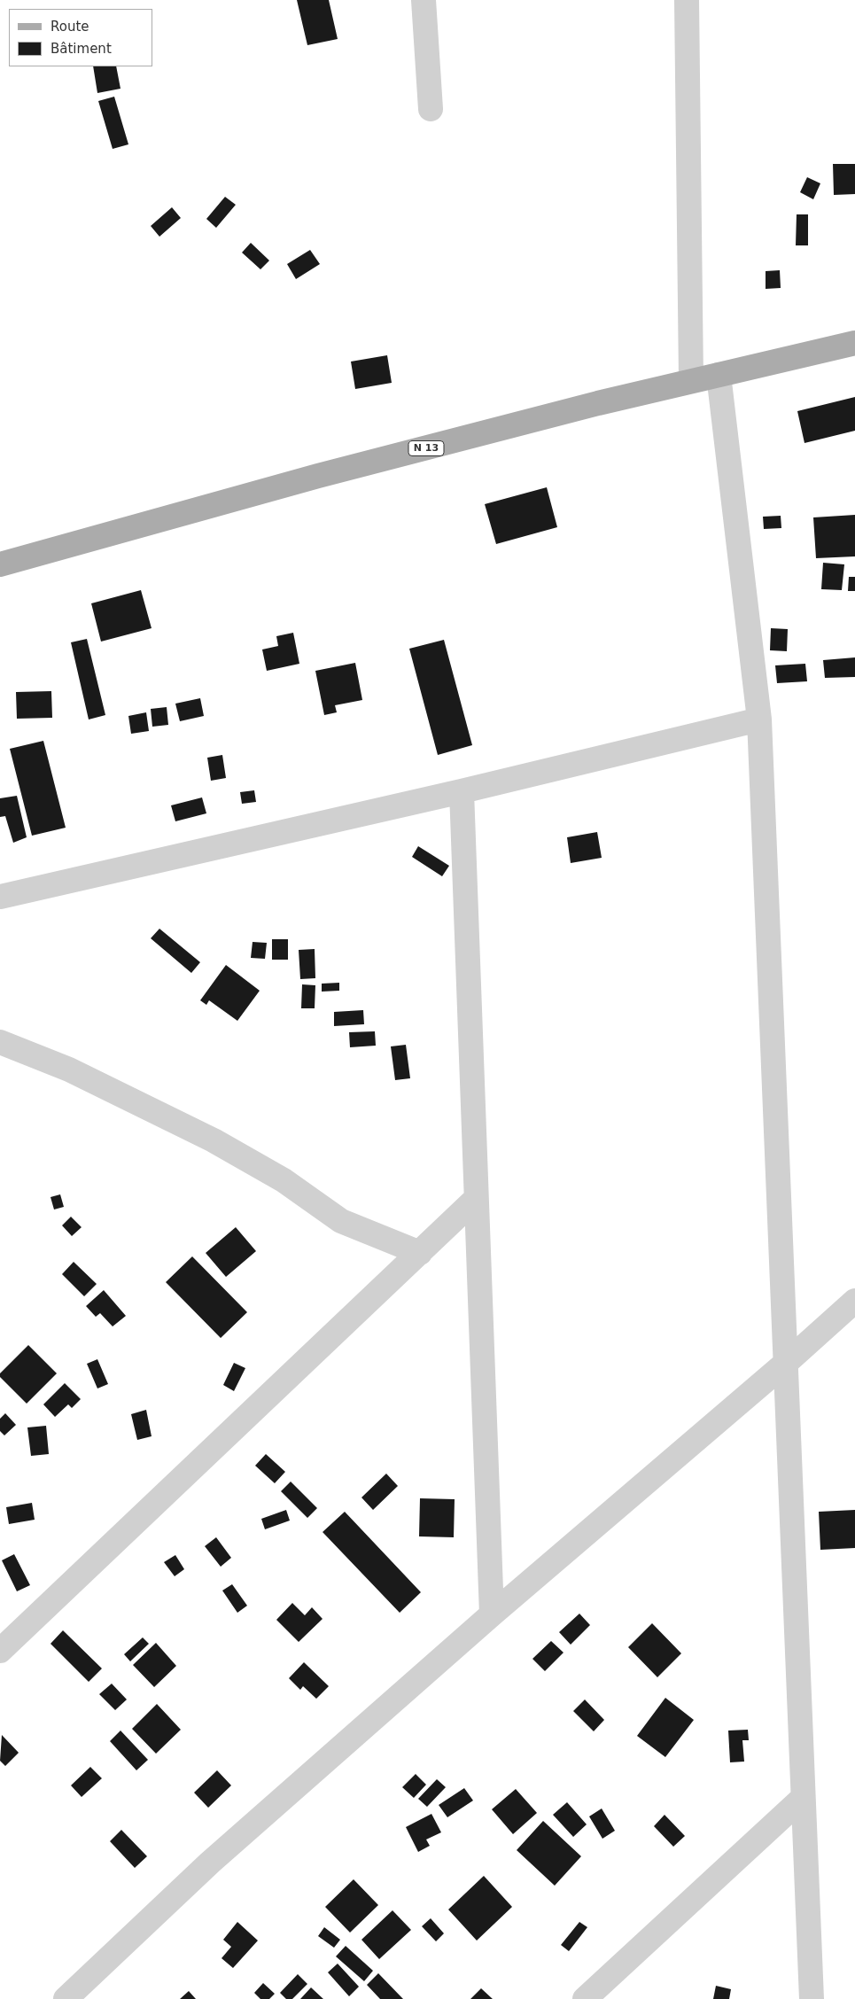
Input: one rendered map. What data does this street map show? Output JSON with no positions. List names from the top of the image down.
{
  "streets": {
    "main road": ["N 13"]
  },
  "legend": ["Route", "Bâtiment"]
}
